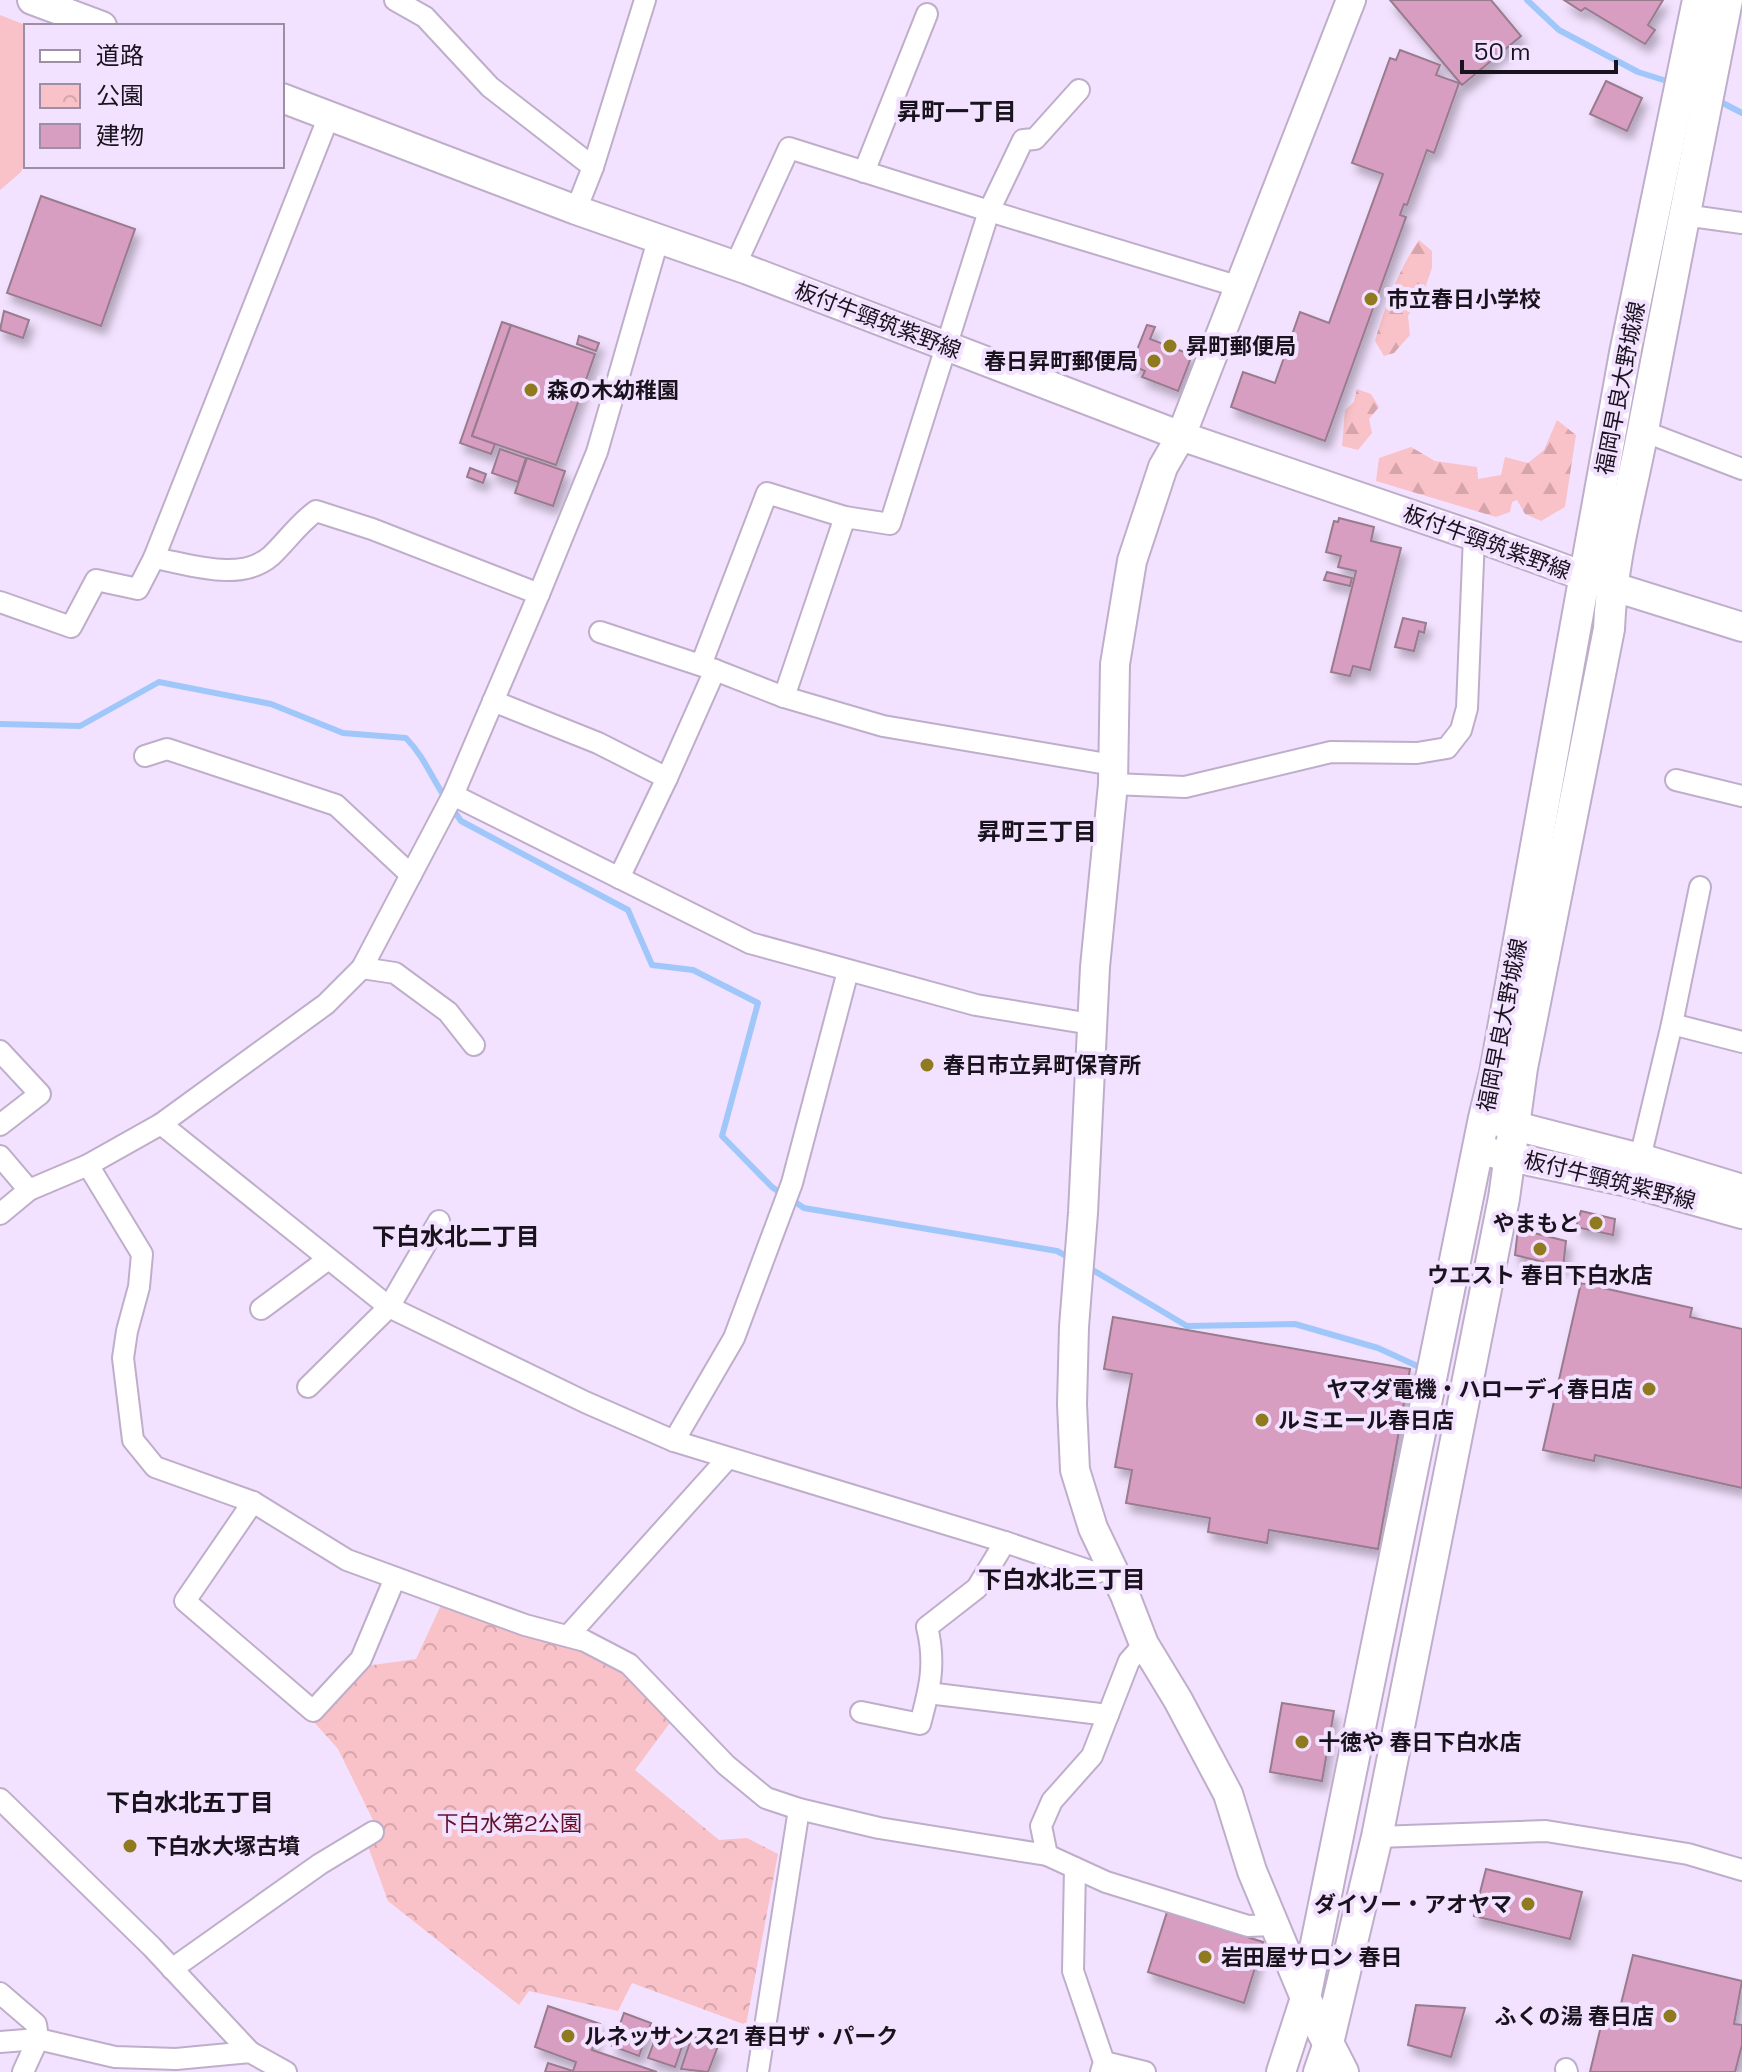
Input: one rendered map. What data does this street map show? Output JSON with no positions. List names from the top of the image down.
{
  "streets": {
    "main road": ["福岡早良大野城線"],
    "street": ["板付牛頸筑紫野線"]
  },
  "crossings": [
    ["板付牛頸筑紫野線", "福岡早良大野城線"]
  ],
  "districts": [
    "昇町一丁目",
    "昇町三丁目",
    "下白水北二丁目",
    "下白水北三丁目",
    "下白水北五丁目"
  ],
  "parks": ["下白水第2公園"],
  "places": [
    "市立春日小学校",
    "昇町郵便局",
    "春日昇町郵便局",
    "森の木幼稚園",
    "春日市立昇町保育所",
    "やまもと",
    "ウエスト 春日下白水店",
    "ヤマダ電機・ハローディ春日店",
    "ルミエール春日店",
    "十徳や 春日下白水店",
    "下白水大塚古墳",
    "ダイソー・アオヤマ",
    "岩田屋サロン 春日",
    "ふくの湯 春日店",
    "ルネッサンス21 春日ザ・パーク"
  ],
  "legend": ["道路", "公園", "建物"],
  "scale_bar": "50 m"
}
